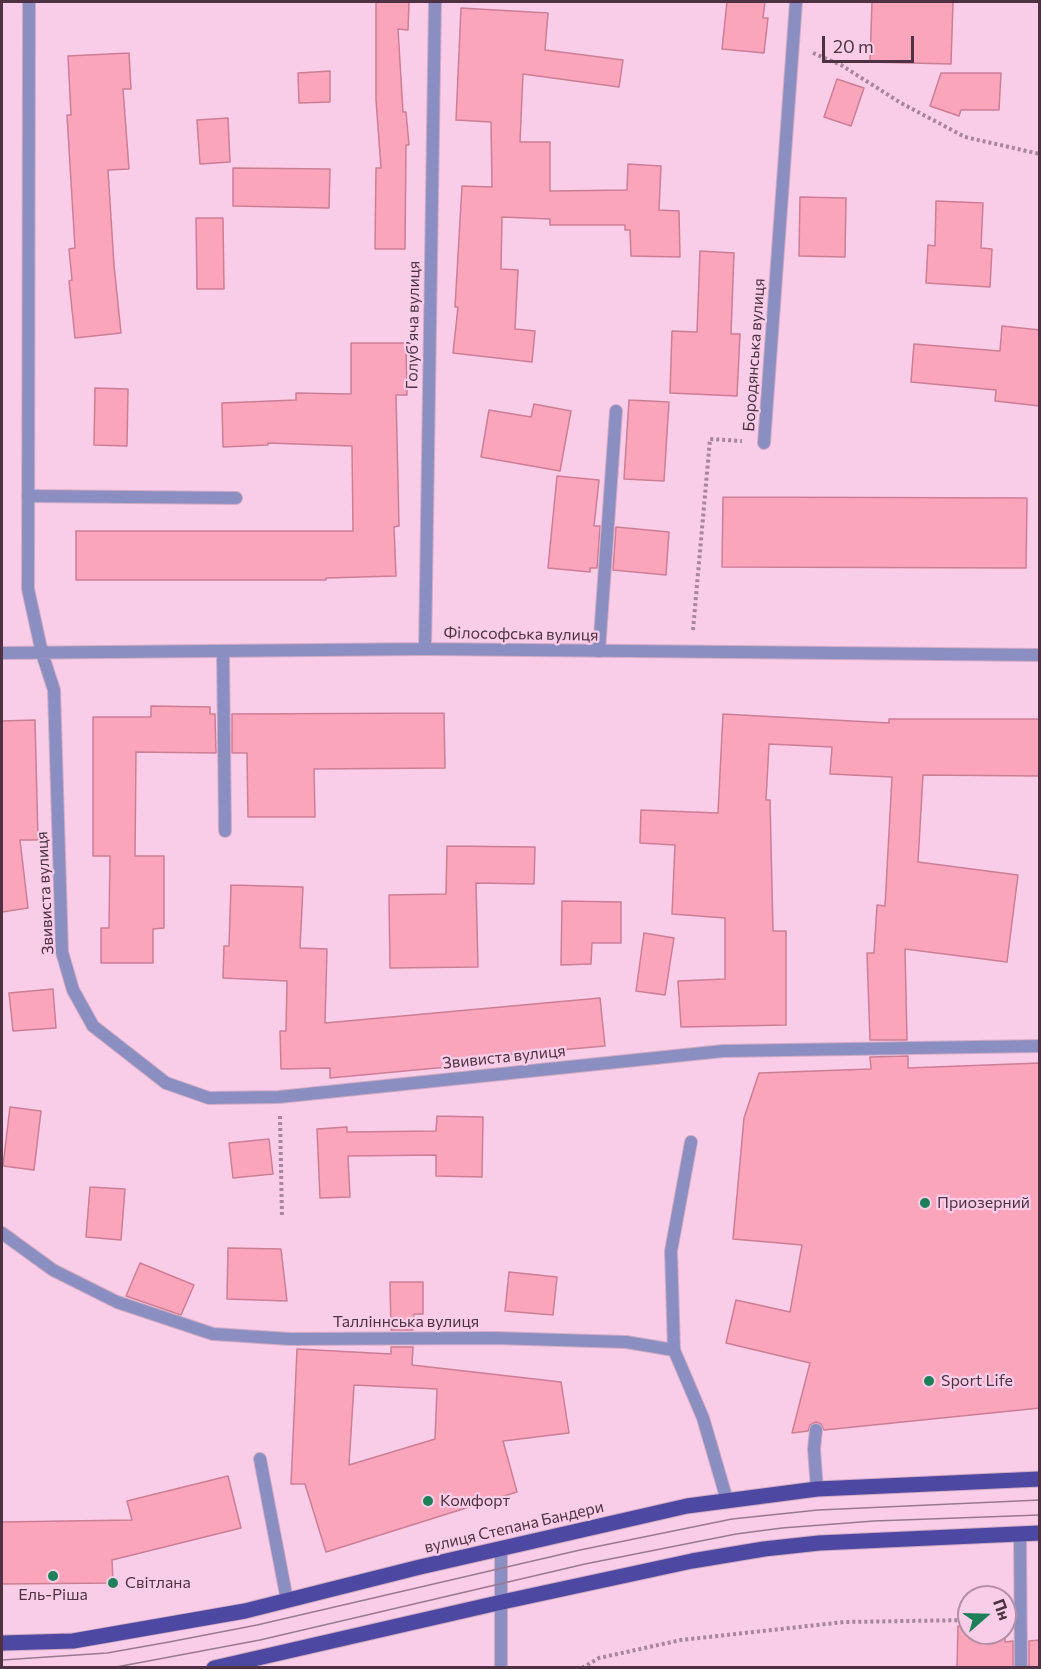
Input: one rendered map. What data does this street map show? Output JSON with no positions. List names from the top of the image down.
{
  "streets": {
    "main road": ["вулиця Степана Бандери"],
    "street": [
      "Голубʼяча вулиця",
      "Бородянська вулиця",
      "Філософська вулиця",
      "Звивиста вулиця",
      "Талліннська вулиця"
    ]
  },
  "crossings": [
    ["Голубʼяча вулиця", "Філософська вулиця"],
    ["Бородянська вулиця", "Філософська вулиця"],
    ["Філософська вулиця", "Звивиста вулиця"]
  ],
  "places": [
    "Приозерний",
    "Sport Life",
    "Комфорт",
    "Ель-Ріша",
    "Світлана"
  ],
  "scale_bar": "20 m",
  "north": "right"
}
